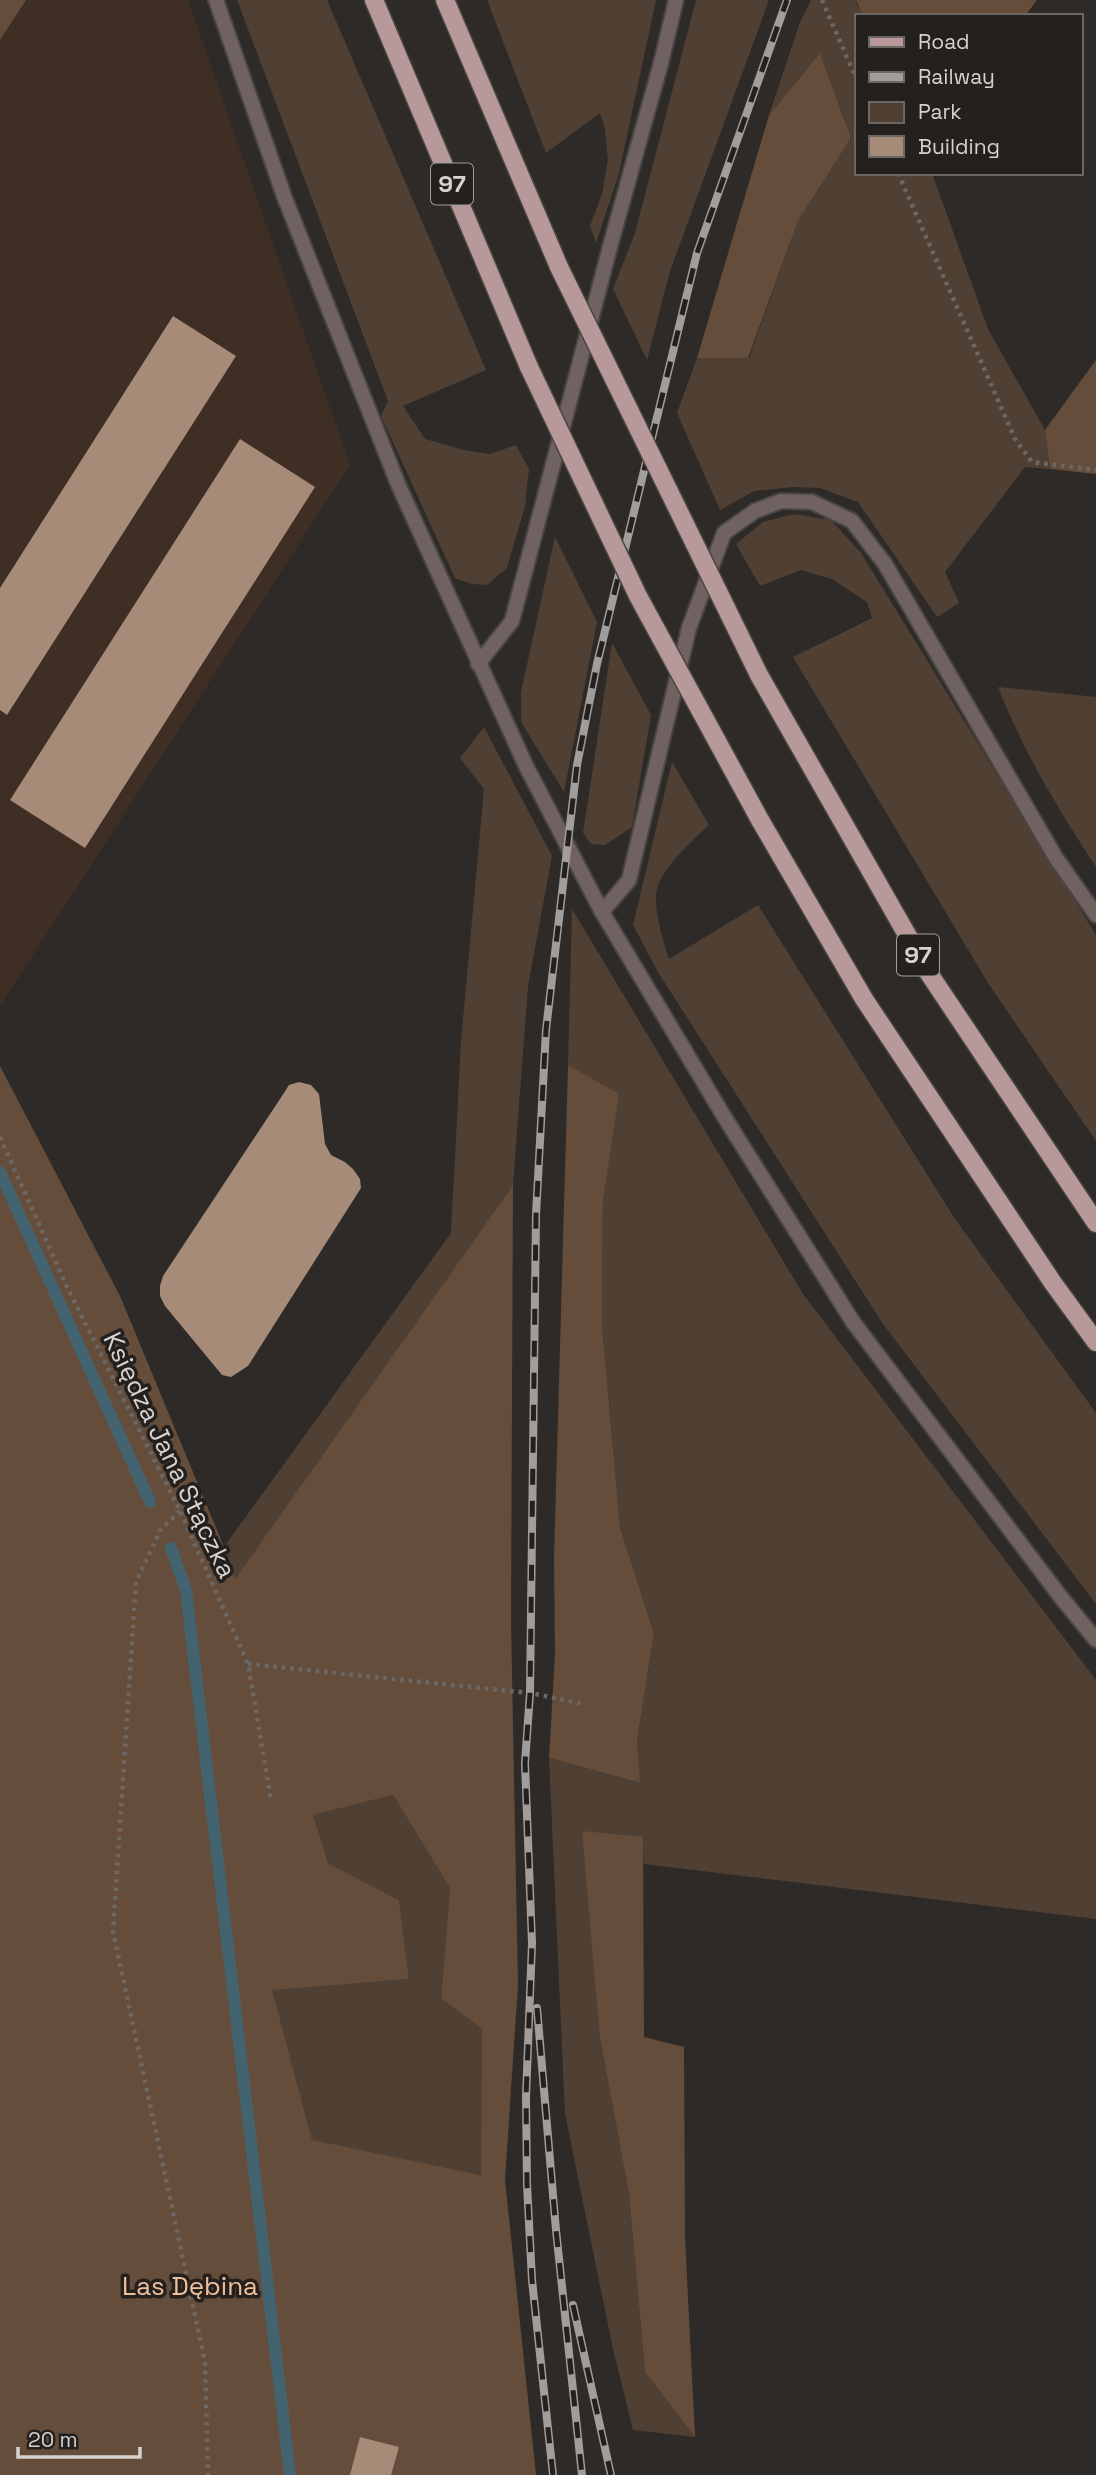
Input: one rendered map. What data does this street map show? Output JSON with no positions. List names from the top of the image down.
{
  "streets": {
    "main road": ["97"],
    "path": ["Księdza Jana Stączka"]
  },
  "parks": ["Las Dębina"],
  "legend": [
    "Road",
    "Railway",
    "Park",
    "Building"
  ],
  "scale_bar": "20 m"
}
